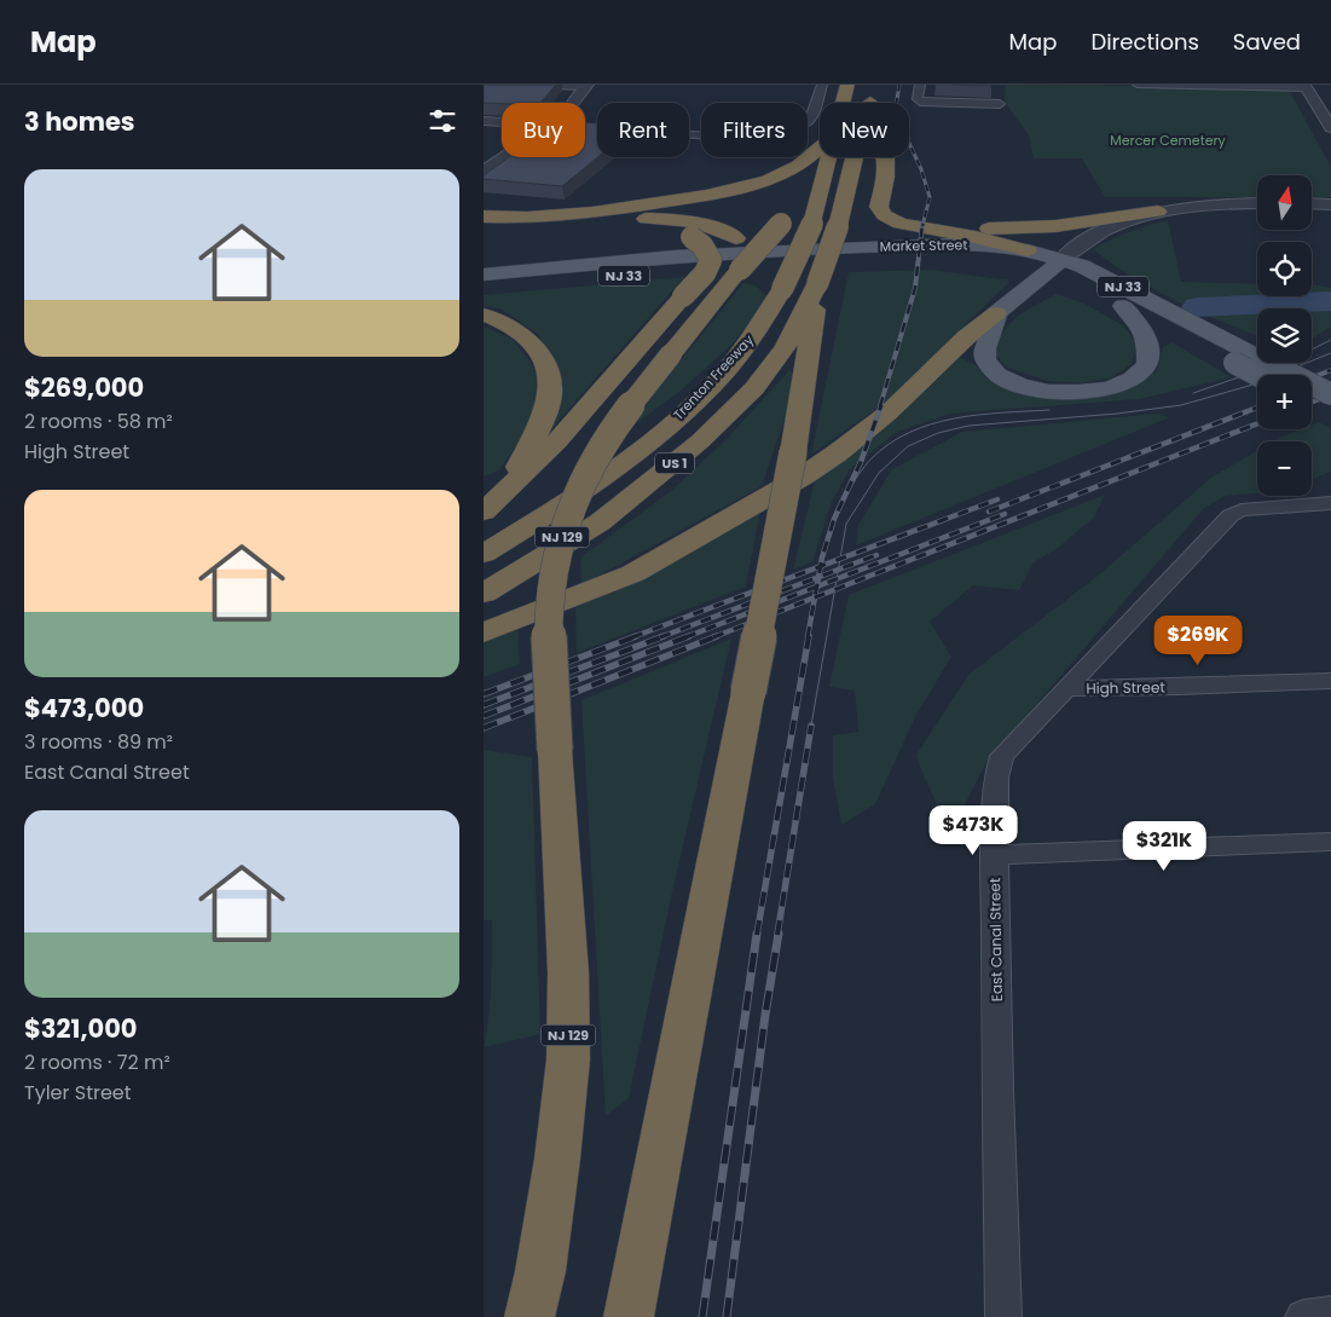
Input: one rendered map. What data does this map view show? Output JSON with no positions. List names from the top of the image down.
{
  "streets": {
    "highway": ["Trenton Freeway", "US 1", "NJ 129"],
    "main road": ["Market Street", "NJ 33"],
    "street": ["High Street", "East Canal Street"]
  },
  "crossings": [
    ["High Street", "East Canal Street"]
  ],
  "parks": ["Mercer Cemetery"],
  "north": "top",
  "page": {
    "header": "Map",
    "nav": ["Map", "Directions", "Saved"],
    "heading": "3 homes",
    "chip": [
      "Buy",
      "Rent",
      "Filters",
      "New"
    ],
    "list": [
      {
        "name": "$269,000",
        "note": "2 rooms · 58 m² · High Street"
      },
      {
        "name": "$473,000",
        "note": "3 rooms · 89 m² · East Canal Street"
      },
      {
        "name": "$321,000",
        "note": "2 rooms · 72 m² · Tyler Street"
      }
    ],
    "map_buttons": ["+", "−"],
    "price": ["$269K", "$473K", "$321K"]
  }
}
